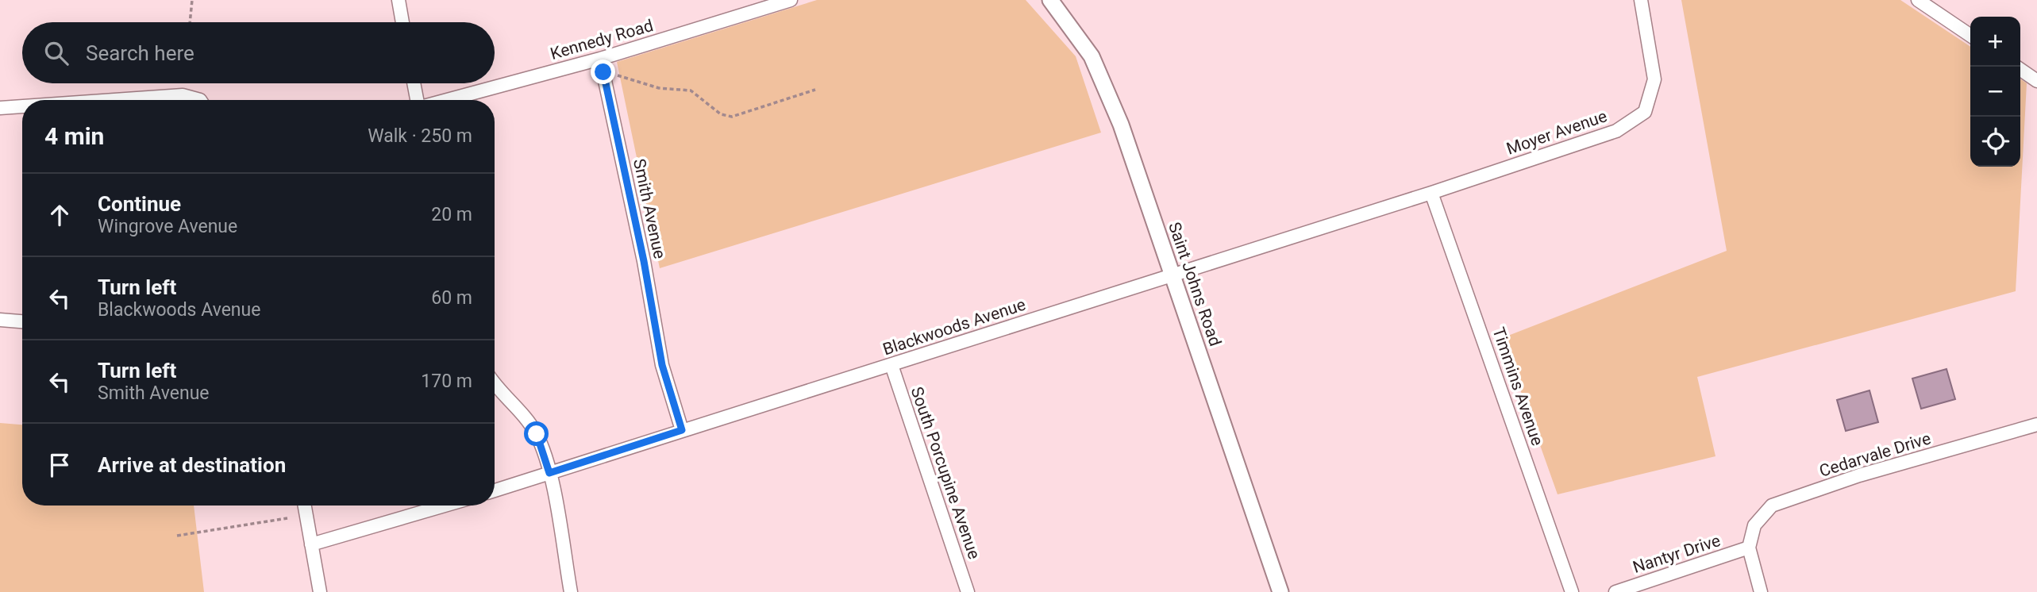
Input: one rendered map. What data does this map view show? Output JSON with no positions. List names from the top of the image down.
{
  "streets": {
    "street": [
      "Kennedy Road",
      "Moyer Avenue",
      "Smith Avenue",
      "Saint Johns Road",
      "Blackwoods Avenue",
      "Timmins Avenue",
      "Cedarvale Drive",
      "South Porcupine Avenue",
      "Nantyr Drive"
    ]
  },
  "crossings": [
    ["Kennedy Road", "Smith Avenue"],
    ["Moyer Avenue", "Blackwoods Avenue"],
    ["Moyer Avenue", "Timmins Avenue"],
    ["Smith Avenue", "Blackwoods Avenue"],
    ["Saint Johns Road", "Blackwoods Avenue"],
    ["Blackwoods Avenue", "Timmins Avenue"],
    ["Blackwoods Avenue", "South Porcupine Avenue"],
    ["Cedarvale Drive", "Nantyr Drive"]
  ],
  "page": {
    "map_buttons": ["+", "−"],
    "search": "Search here",
    "heading": ["4 min", "Walk · 250 m"],
    "list": [
      ["Continue", "Wingrove Avenue", "20 m"],
      ["Turn left", "Blackwoods Avenue", "60 m"],
      ["Turn left", "Smith Avenue", "170 m"],
      "Arrive at destination"
    ]
  }
}
